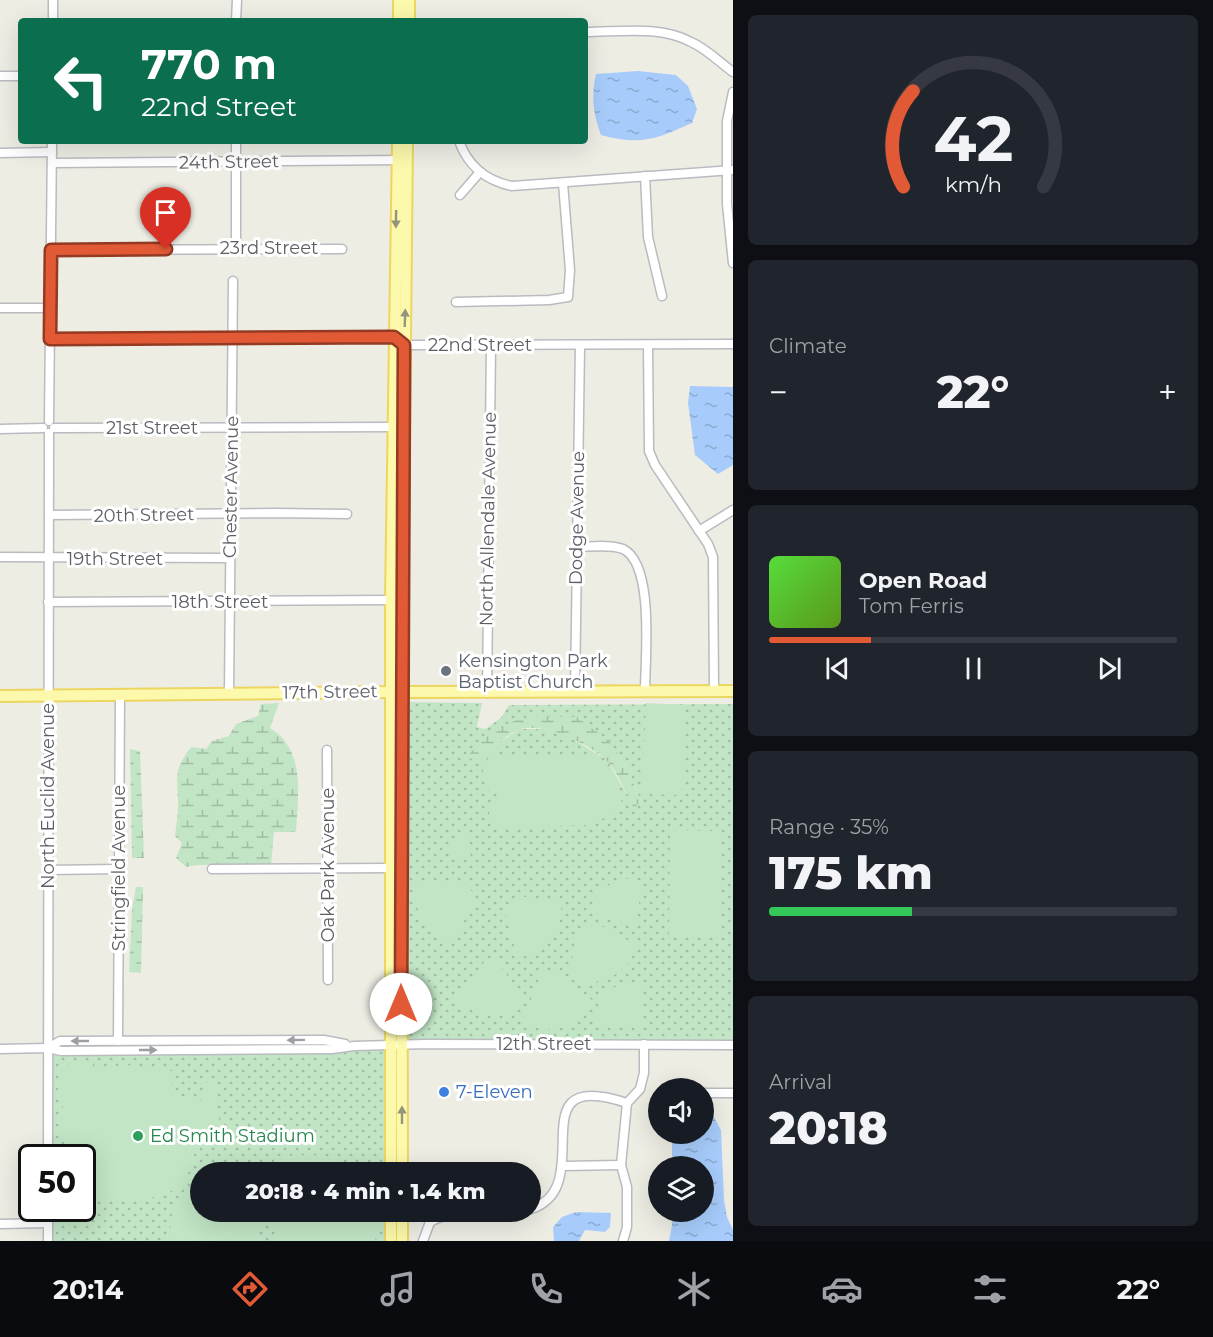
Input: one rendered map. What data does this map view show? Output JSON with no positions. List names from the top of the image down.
{
  "streets": {
    "main road": ["17th Street"],
    "street": [
      "24th Street",
      "23rd Street",
      "22nd Street",
      "21st Street",
      "Chester Avenue",
      "20th Street",
      "Dodge Avenue",
      "North Allendale Avenue",
      "19th Street",
      "18th Street",
      "North Euclid Avenue",
      "Oak Park Avenue",
      "Stringfield Avenue",
      "12th Street"
    ]
  },
  "crossings": [
    ["24th Street", "North Euclid Avenue"],
    ["23rd Street", "North Euclid Avenue"],
    ["22nd Street", "Dodge Avenue"],
    ["22nd Street", "North Allendale Avenue"],
    ["21st Street", "Chester Avenue"],
    ["21st Street", "North Euclid Avenue"],
    ["Chester Avenue", "20th Street"],
    ["Chester Avenue", "19th Street"],
    ["Chester Avenue", "18th Street"],
    ["Chester Avenue", "17th Street"],
    ["20th Street", "North Euclid Avenue"],
    ["Dodge Avenue", "17th Street"],
    ["North Allendale Avenue", "17th Street"],
    ["19th Street", "North Euclid Avenue"],
    ["18th Street", "North Euclid Avenue"],
    ["17th Street", "North Euclid Avenue"],
    ["17th Street", "Stringfield Avenue"],
    ["North Euclid Avenue", "12th Street"],
    ["Stringfield Avenue", "12th Street"]
  ],
  "places": ["Kensington Park Baptist Church", "7-Eleven", "Ed Smith Stadium"],
  "page": {
    "turn": ["770 m", "22nd Street"],
    "tile": [
      "Climate",
      ["Range · 35%", "175 km"],
      ["Arrival", "20:18"]
    ],
    "heat": ["−", "22°", "+"],
    "song": ["Open Road", "Tom Ferris"],
    "limit": "50",
    "trip": "20:18 · 4 min · 1.4 km",
    "tabs": ["20:14", "22°"],
    "gauge": ["42", "km/h"]
  }
}
